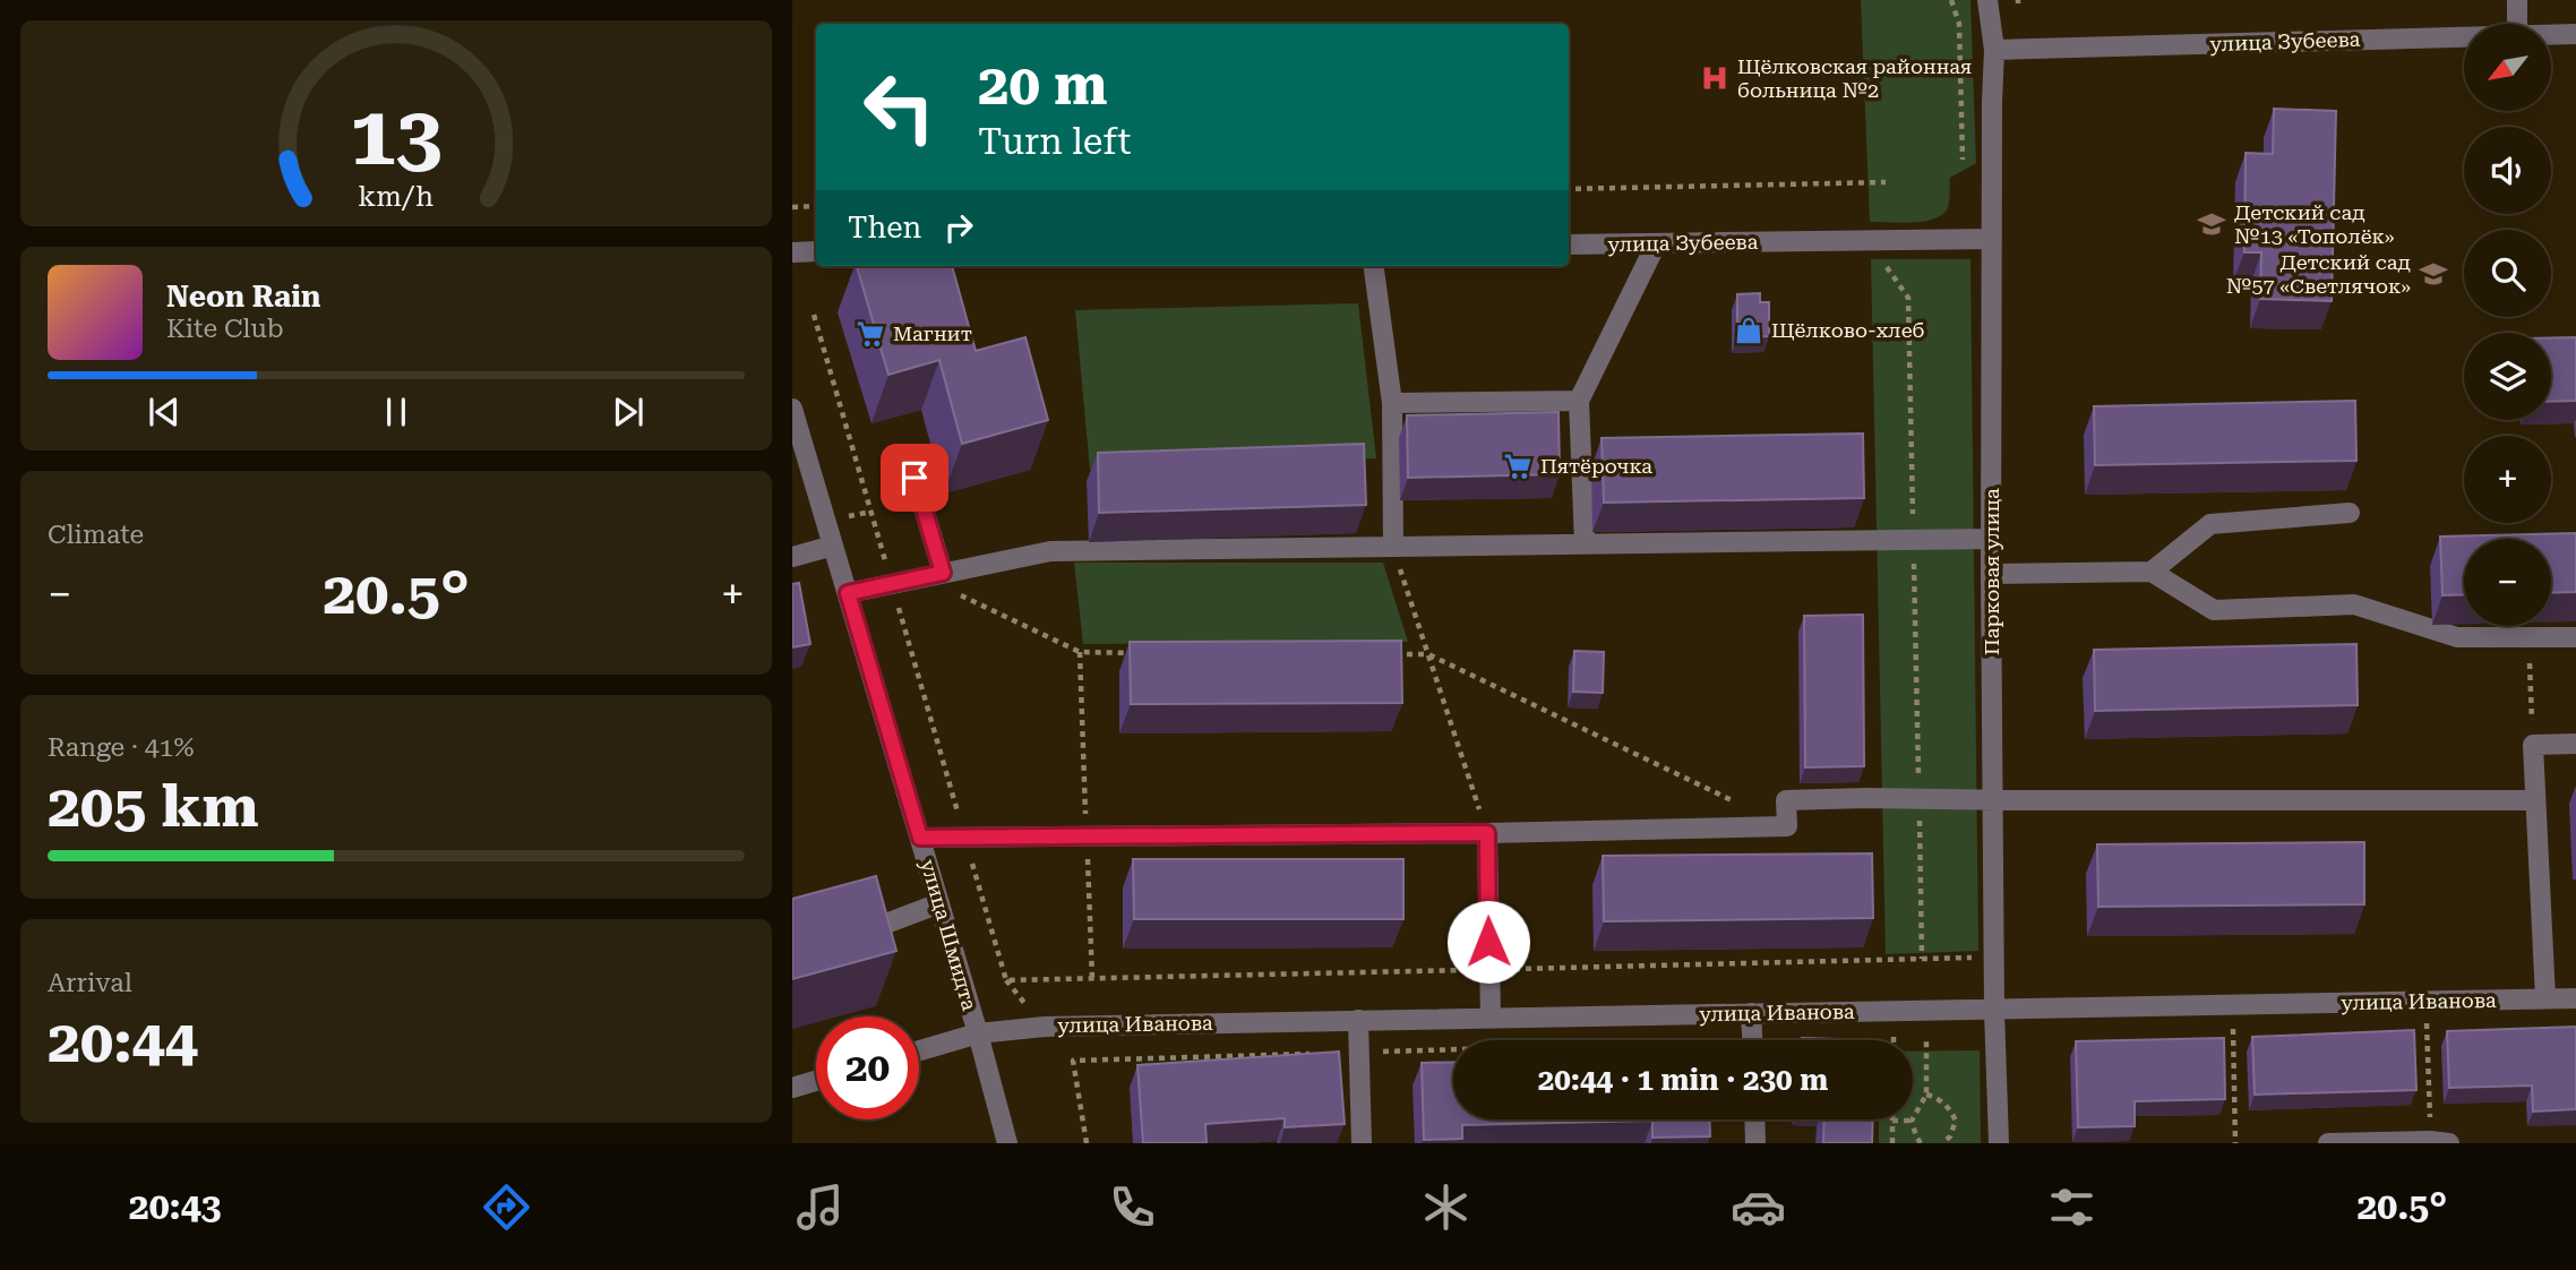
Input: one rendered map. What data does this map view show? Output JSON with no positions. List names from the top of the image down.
{
  "streets": {
    "street": [
      "улица Зубеева",
      "Парковая улица",
      "улица Шмидта",
      "улица Иванова"
    ]
  },
  "crossings": [
    ["улица Зубеева", "Парковая улица"],
    ["Парковая улица", "улица Иванова"],
    ["улица Шмидта", "улица Иванова"]
  ],
  "places": {
    "hospital": ["Щёлковская районная больница №2"],
    "school or university": ["Детский сад №13 «Тополёк»", "Детский сад №57 «Светлячок»"],
    "shop": ["Щёлково-хлеб"],
    "supermarket": ["Магнит", "Пятёрочка"]
  },
  "north": "bottom left",
  "page": {
    "map_buttons": ["+", "−"],
    "turn": ["20 m", "Turn left"],
    "then": "Then",
    "song": ["Neon Rain", "Kite Club"],
    "tile": [
      "Climate",
      ["Range · 41%", "205 km"],
      ["Arrival", "20:44"]
    ],
    "heat": ["−", "20.5°", "+"],
    "limit": "20",
    "trip": "20:44 · 1 min · 230 m",
    "tabs": ["20:43", "20.5°"],
    "gauge": ["13", "km/h"]
  }
}
